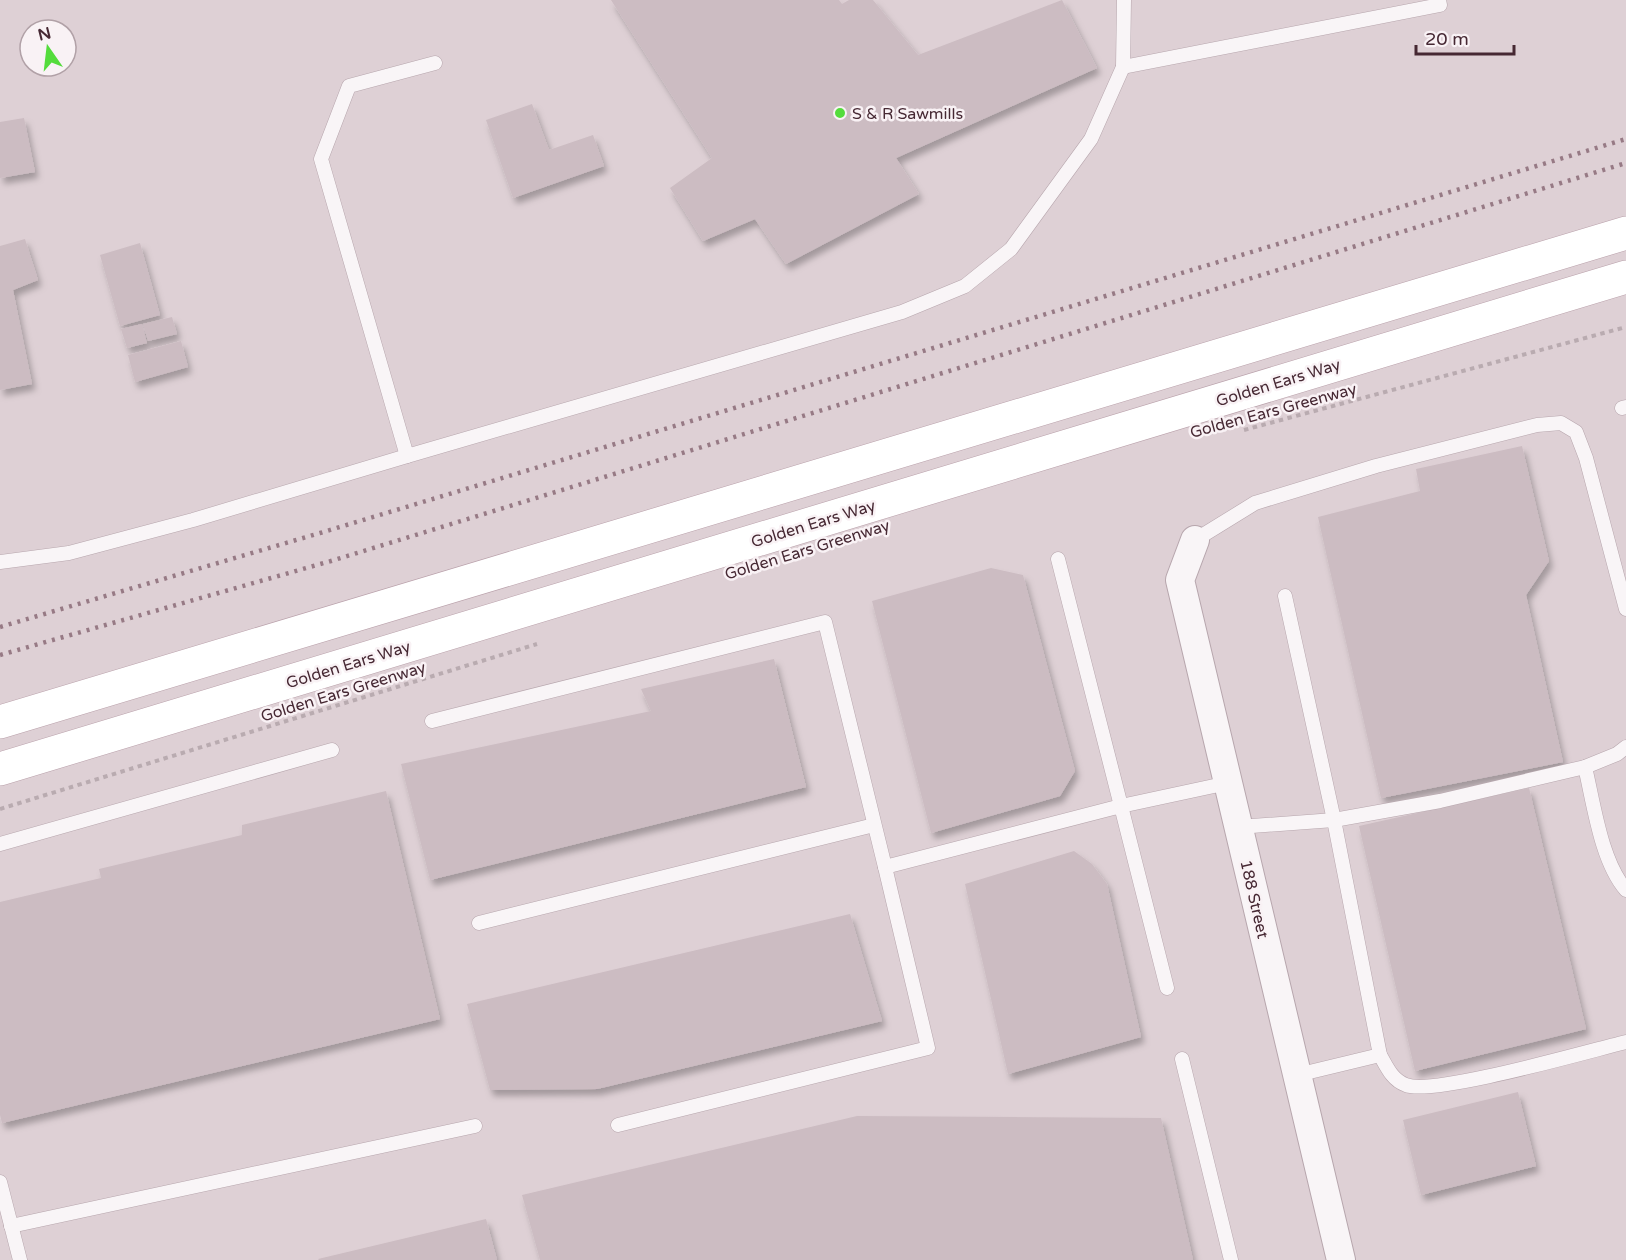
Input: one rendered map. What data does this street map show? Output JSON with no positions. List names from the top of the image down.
{
  "streets": {
    "main road": ["Golden Ears Way"],
    "street": ["188 Street"],
    "path": ["Golden Ears Greenway"]
  },
  "places": ["S & R Sawmills"],
  "scale_bar": "20 m",
  "north": "top"
}
